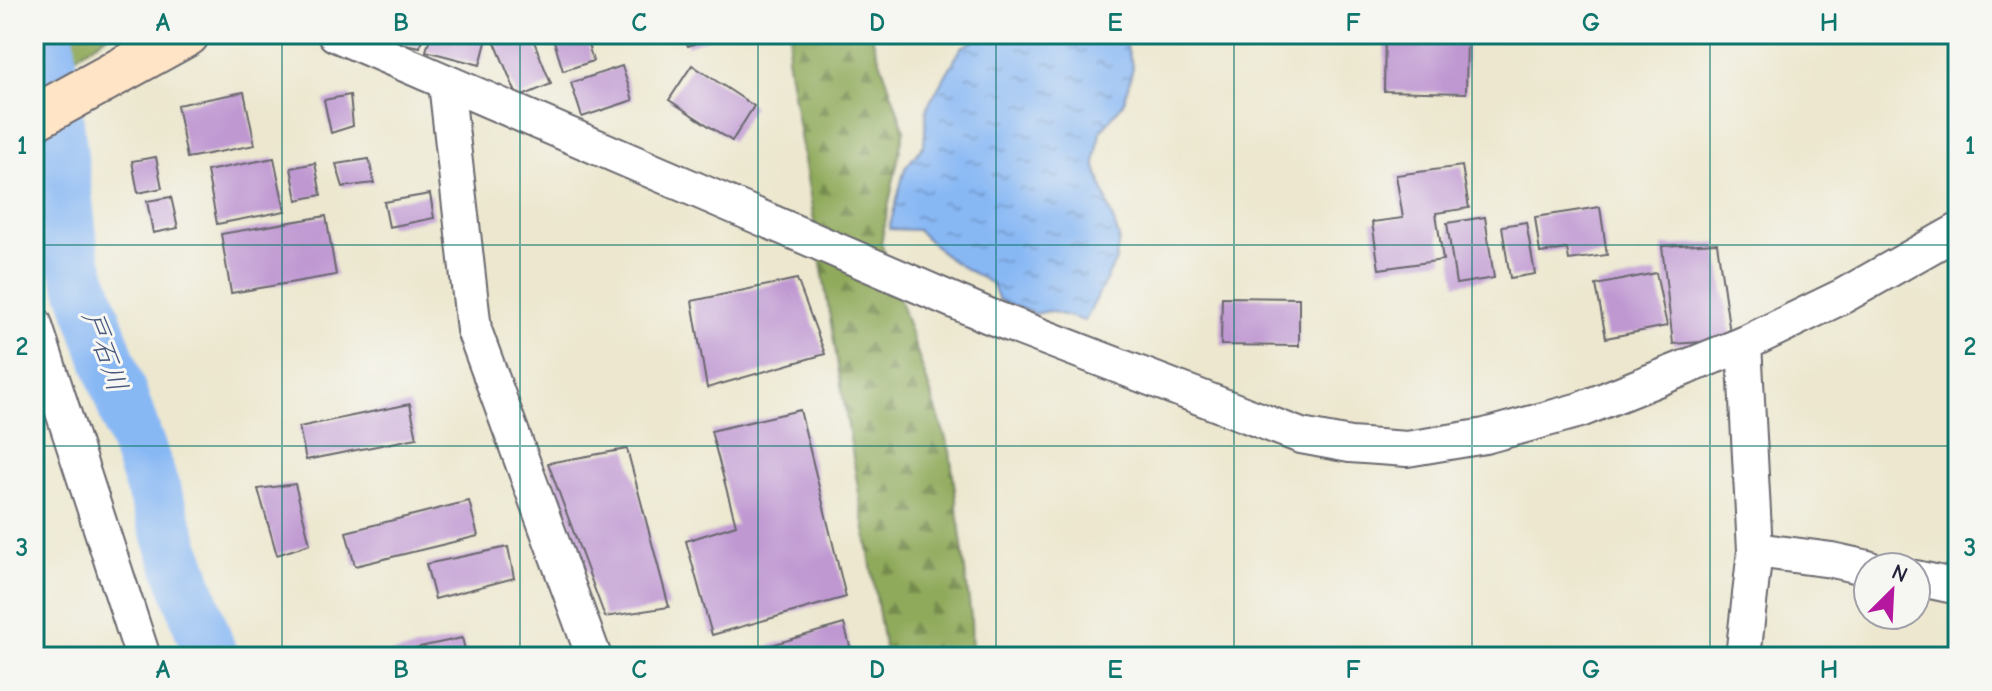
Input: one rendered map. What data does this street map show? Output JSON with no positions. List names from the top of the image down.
{
  "water": ["戸石川"],
  "north": "top right",
  "grid": {
    "columns": [
      "A",
      "B",
      "C",
      "D",
      "E",
      "F",
      "G",
      "H"
    ],
    "rows": ["1", "2", "3"]
  }
}
